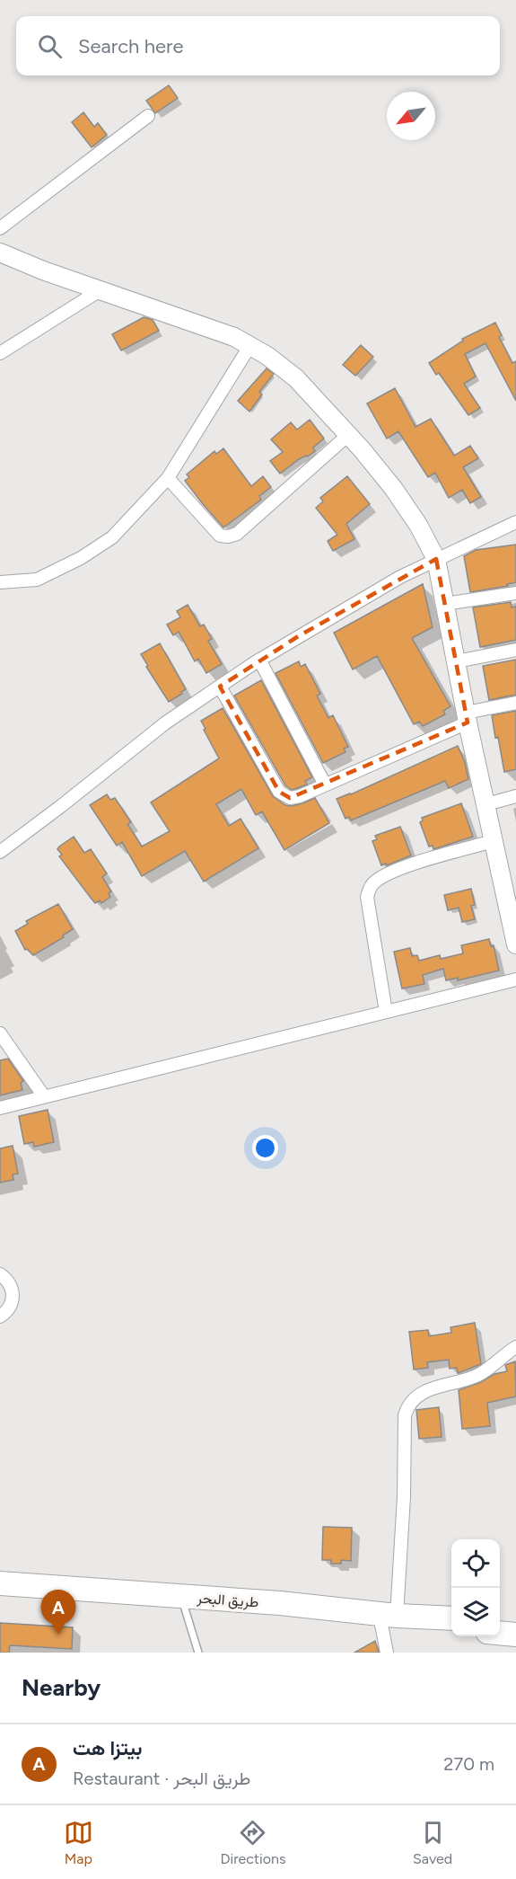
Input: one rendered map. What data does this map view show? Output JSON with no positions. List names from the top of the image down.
{
  "streets": {
    "highway": ["طريق البحر"]
  },
  "north": "bottom left",
  "page": {
    "search": "Search here",
    "pins": "A",
    "heading": "Nearby",
    "list": [
      {
        "mark": "A",
        "name": "بيتزا هت",
        "note": "Restaurant · طريق البحر",
        "value": "270 m"
      }
    ],
    "nav": ["Map", "Directions", "Saved"]
  }
}
